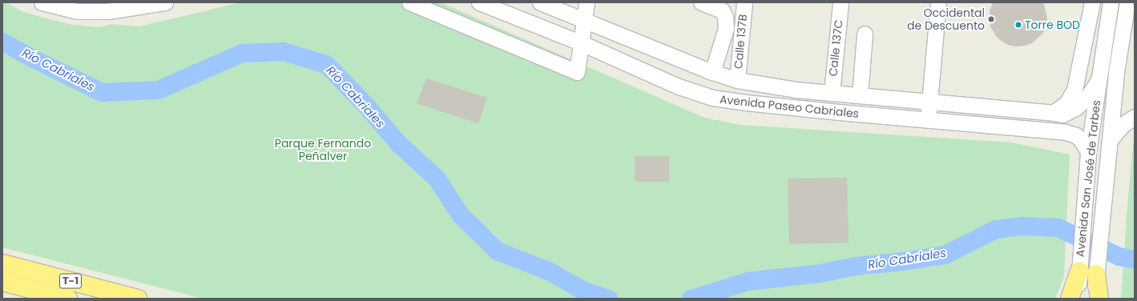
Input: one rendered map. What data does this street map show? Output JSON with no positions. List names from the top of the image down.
{
  "streets": {
    "highway": ["T-1"],
    "street": [
      "Calle 137B",
      "Calle 137C",
      "Avenida Paseo Cabriales",
      "Avenida San José de Tarbes"
    ]
  },
  "crossings": [
    ["Calle 137B", "Avenida Paseo Cabriales"],
    ["Calle 137C", "Avenida Paseo Cabriales"],
    ["Avenida Paseo Cabriales", "Avenida San José de Tarbes"]
  ],
  "water": ["Río Cabriales"],
  "parks": ["Parque Fernando Peñalver"],
  "places": ["Occidental de Descuento", "Torre BOD"]
}
